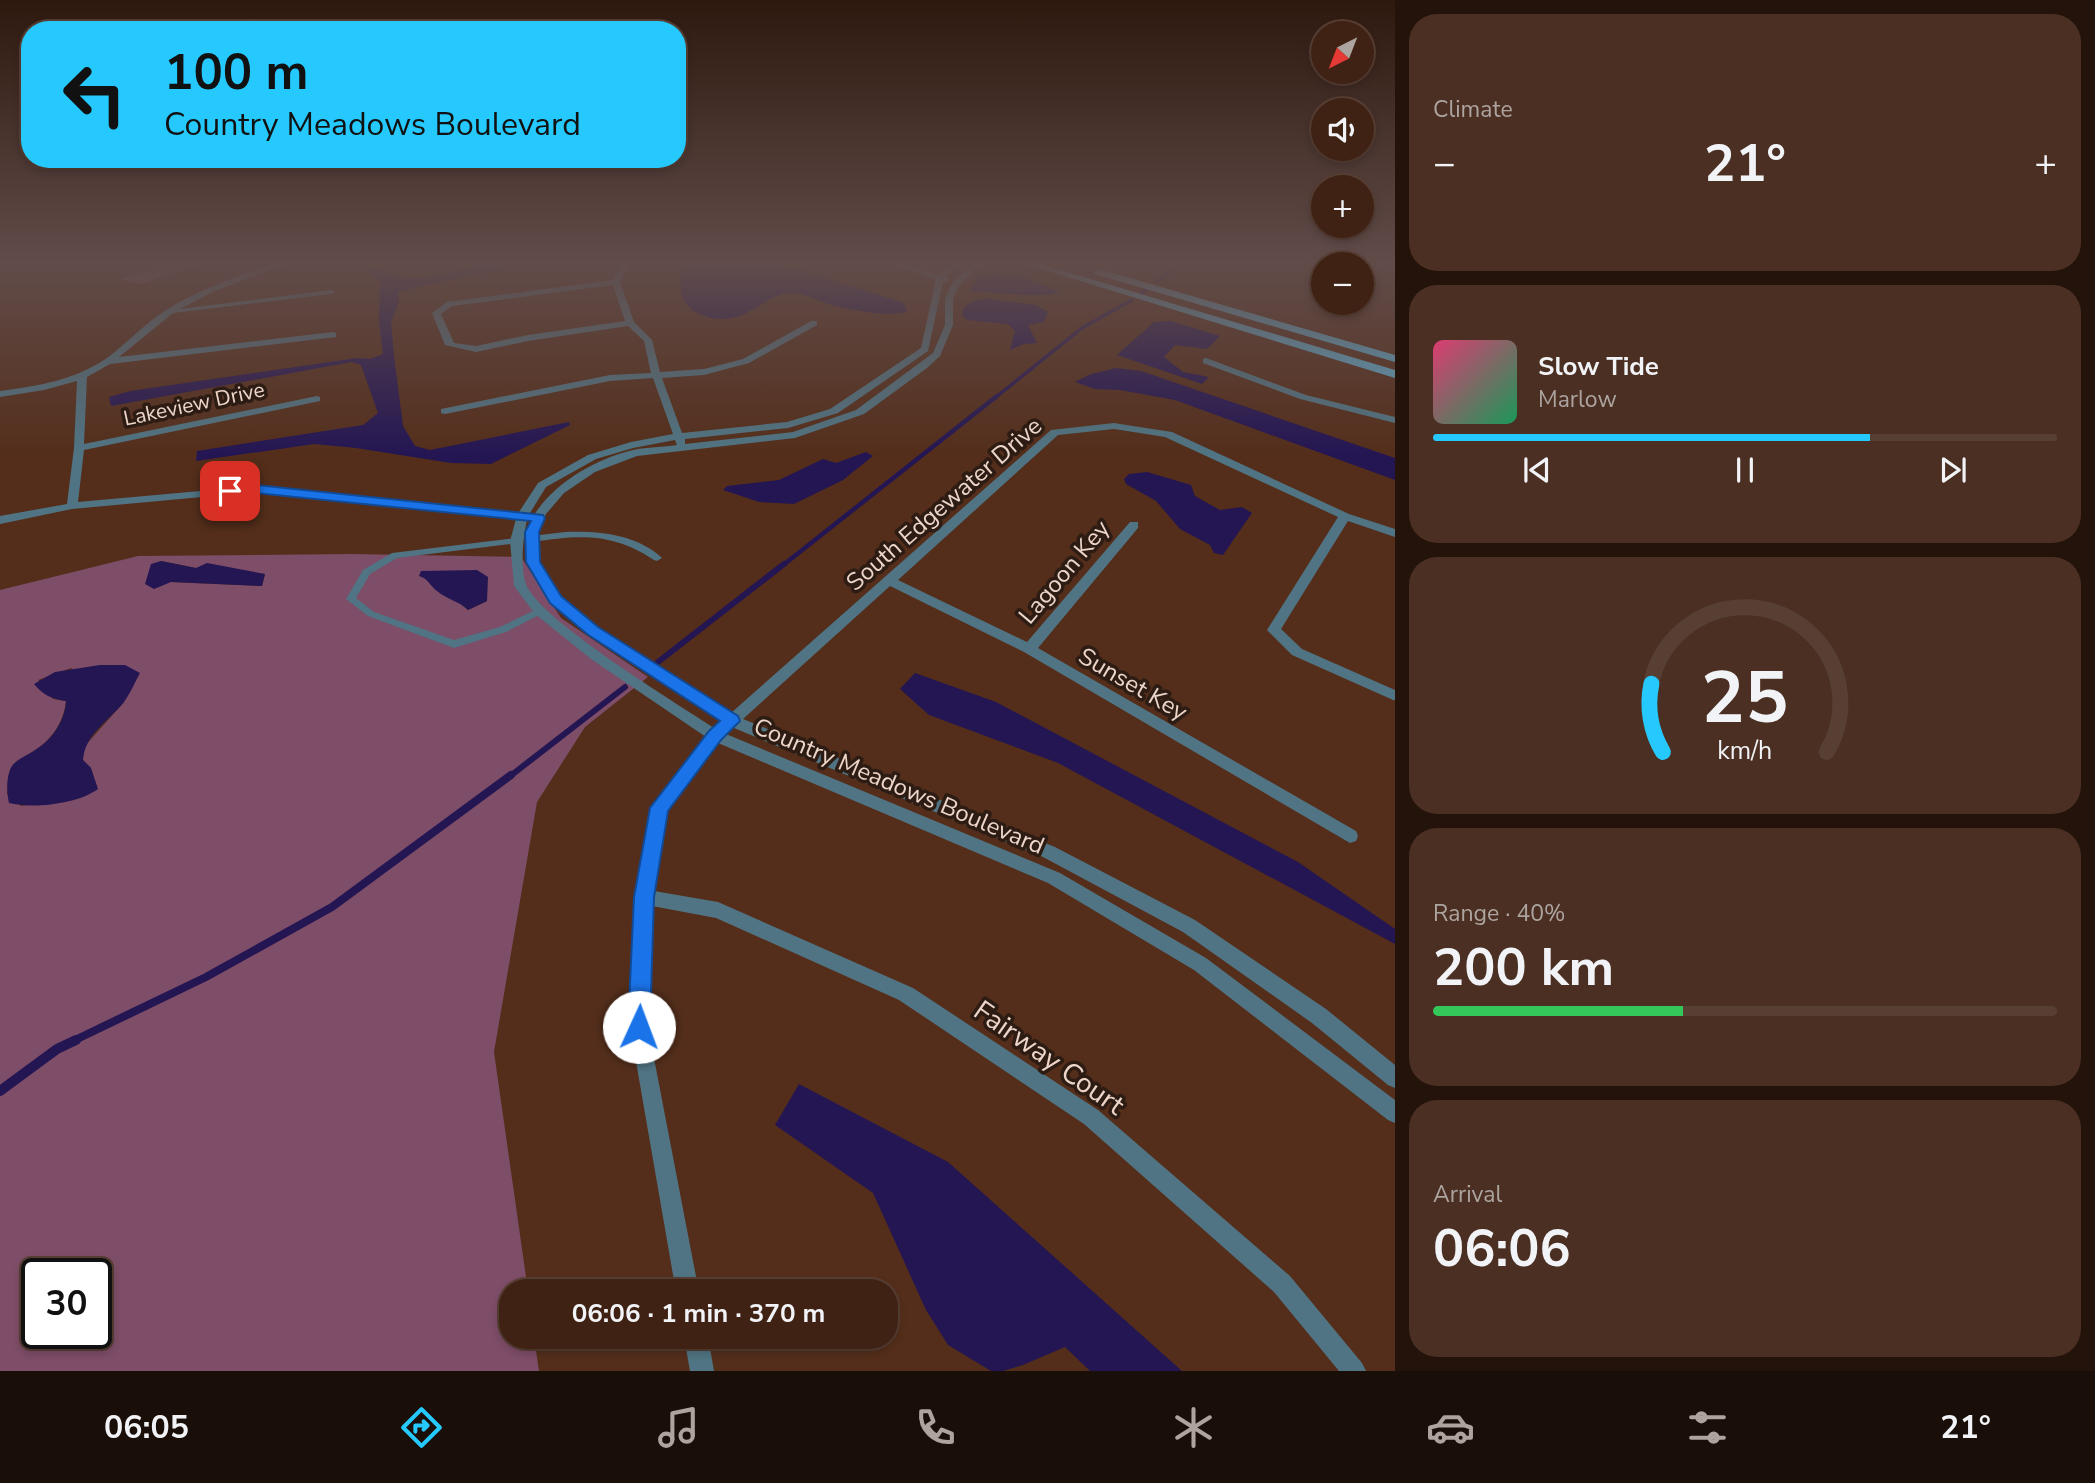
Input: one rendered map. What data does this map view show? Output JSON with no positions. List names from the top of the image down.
{
  "streets": {
    "street": [
      "Lakeview Drive",
      "South Edgewater Drive",
      "Lagoon Key",
      "Sunset Key",
      "Country Meadows Boulevard",
      "Fairway Court"
    ]
  },
  "crossings": [
    ["South Edgewater Drive", "Sunset Key"],
    ["South Edgewater Drive", "Country Meadows Boulevard"],
    ["South Edgewater Drive", "Fairway Court"],
    ["Lagoon Key", "Sunset Key"]
  ],
  "north": "bottom left",
  "page": {
    "tile": [
      "Climate",
      ["Range · 40%", "200 km"],
      ["Arrival", "06:06"]
    ],
    "map_buttons": ["+", "−"],
    "turn": ["100 m", "Country Meadows Boulevard"],
    "heat": ["−", "21°", "+"],
    "song": ["Slow Tide", "Marlow"],
    "limit": "30",
    "trip": "06:06 · 1 min · 370 m",
    "tabs": ["06:05", "21°"],
    "gauge": ["25", "km/h"]
  }
}
